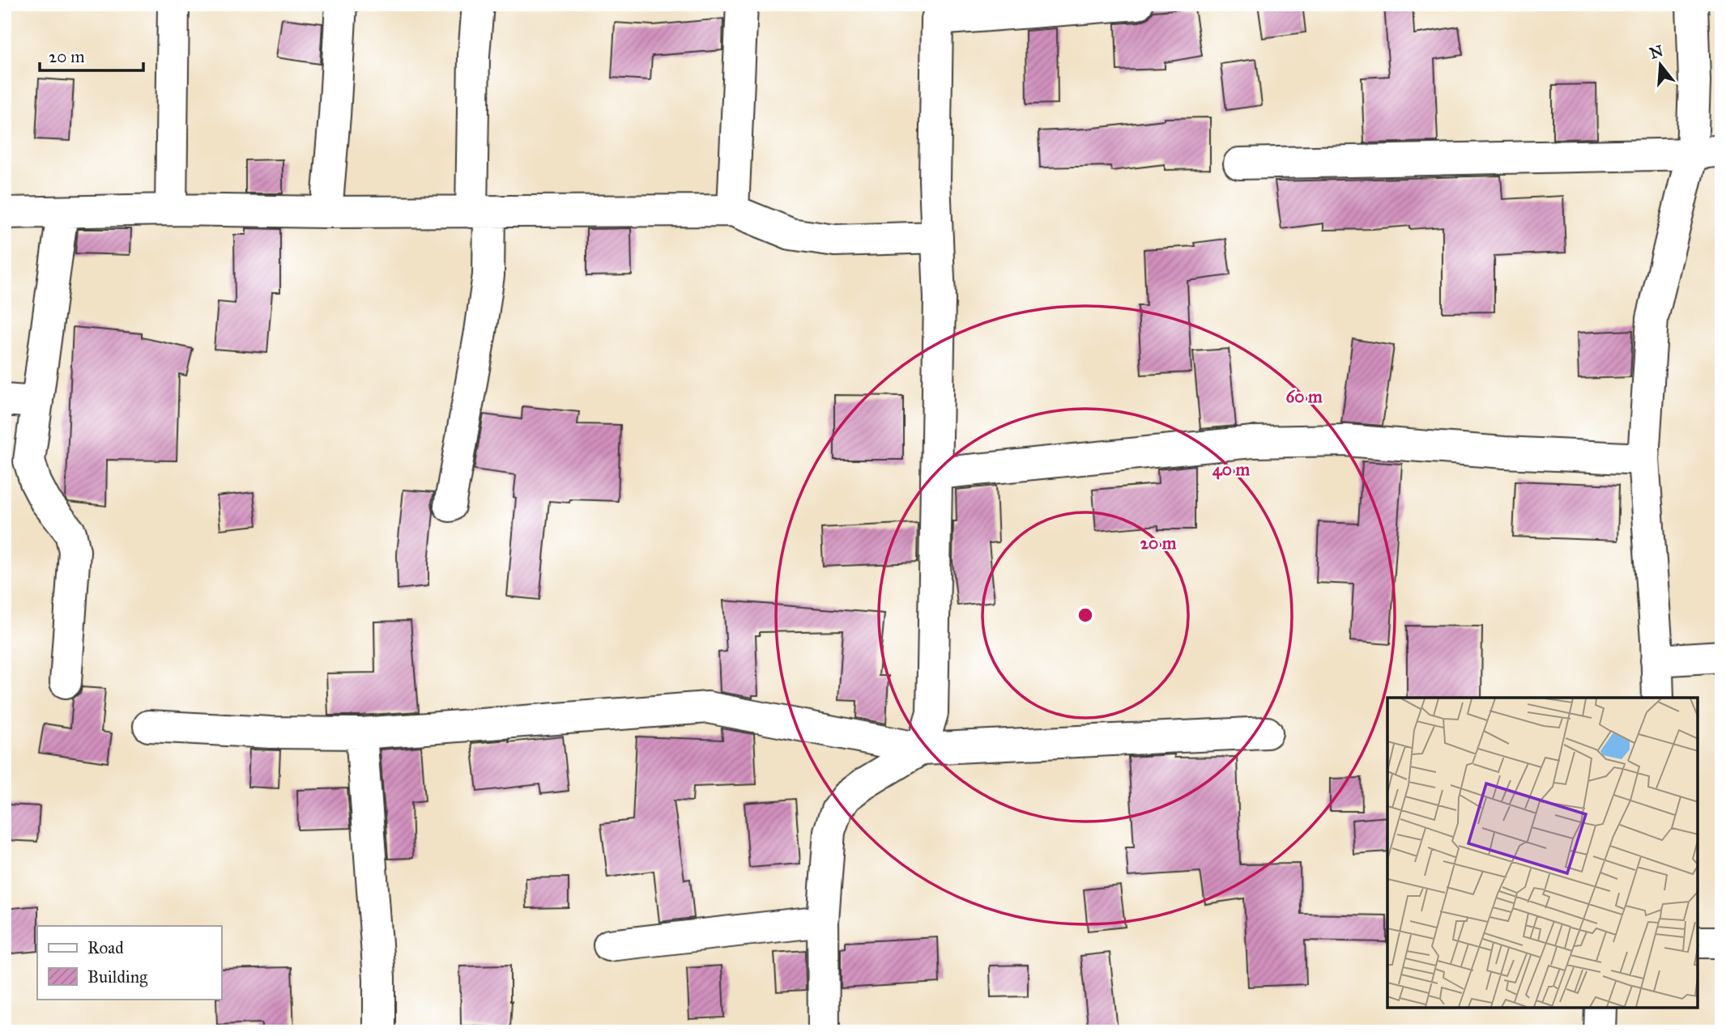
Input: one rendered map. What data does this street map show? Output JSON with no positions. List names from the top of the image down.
{
  "legend": ["Road", "Building"],
  "scale_bar": "20 m",
  "north": "top",
  "rings": ["60 m", "40 m", "20 m"]
}
